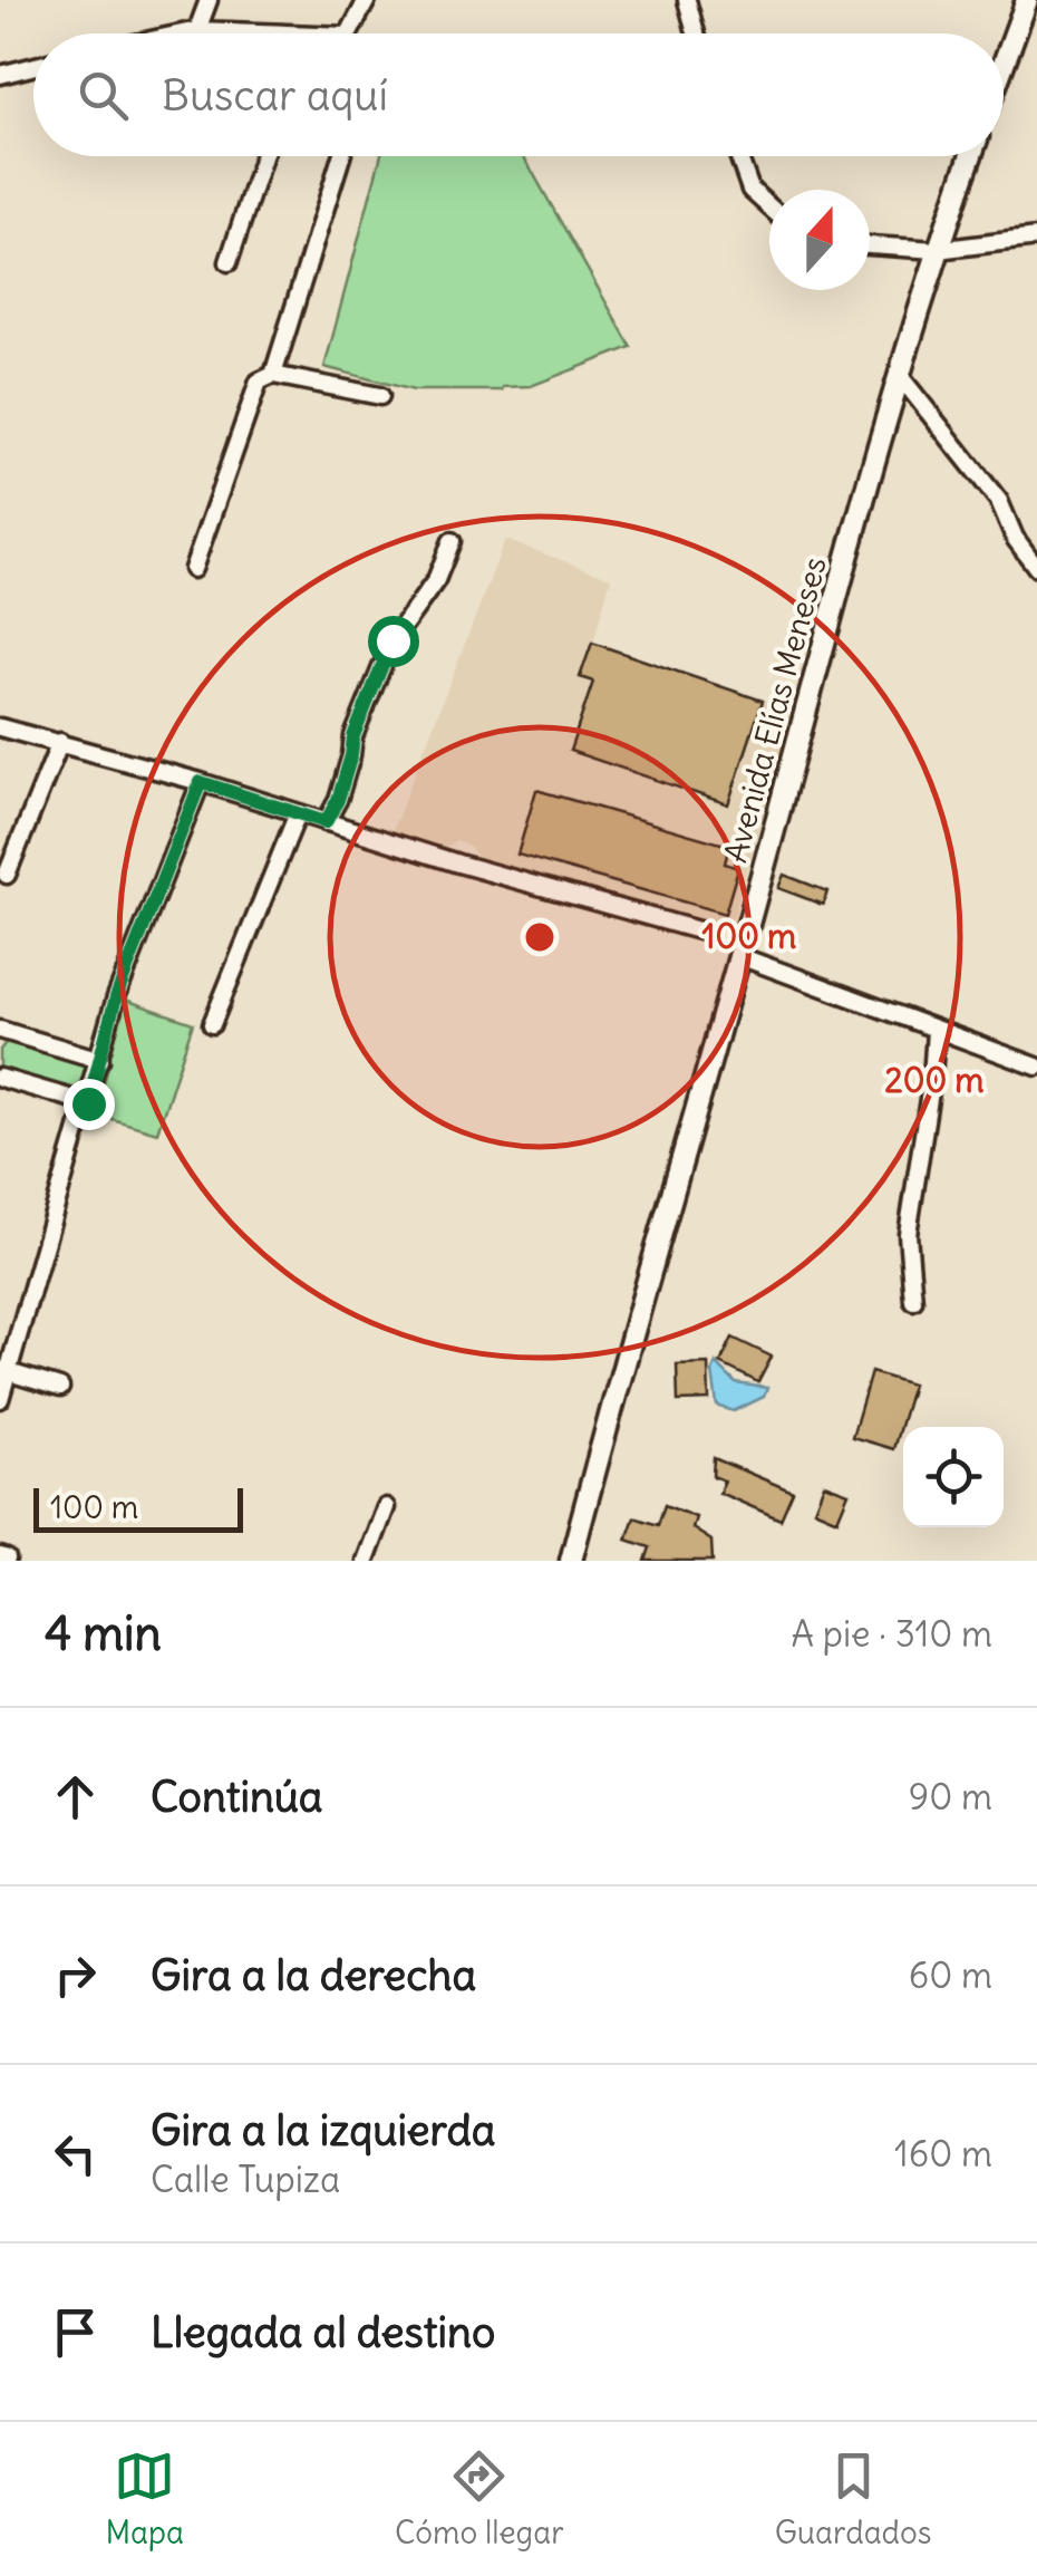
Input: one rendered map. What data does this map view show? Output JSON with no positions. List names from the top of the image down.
{
  "streets": {
    "main road": ["Avenida Elías Meneses"]
  },
  "scale_bar": "100 m",
  "north": "top",
  "page": {
    "search": "Buscar aquí",
    "scale": "100 m",
    "heading": ["4 min", "A pie · 310 m"],
    "list": [
      ["Continúa", "90 m"],
      ["Gira a la derecha", "60 m"],
      ["Gira a la izquierda", "Calle Tupiza", "160 m"],
      "Llegada al destino"
    ],
    "nav": ["Mapa", "Cómo llegar", "Guardados"]
  },
  "rings": ["100 m", "200 m"]
}
